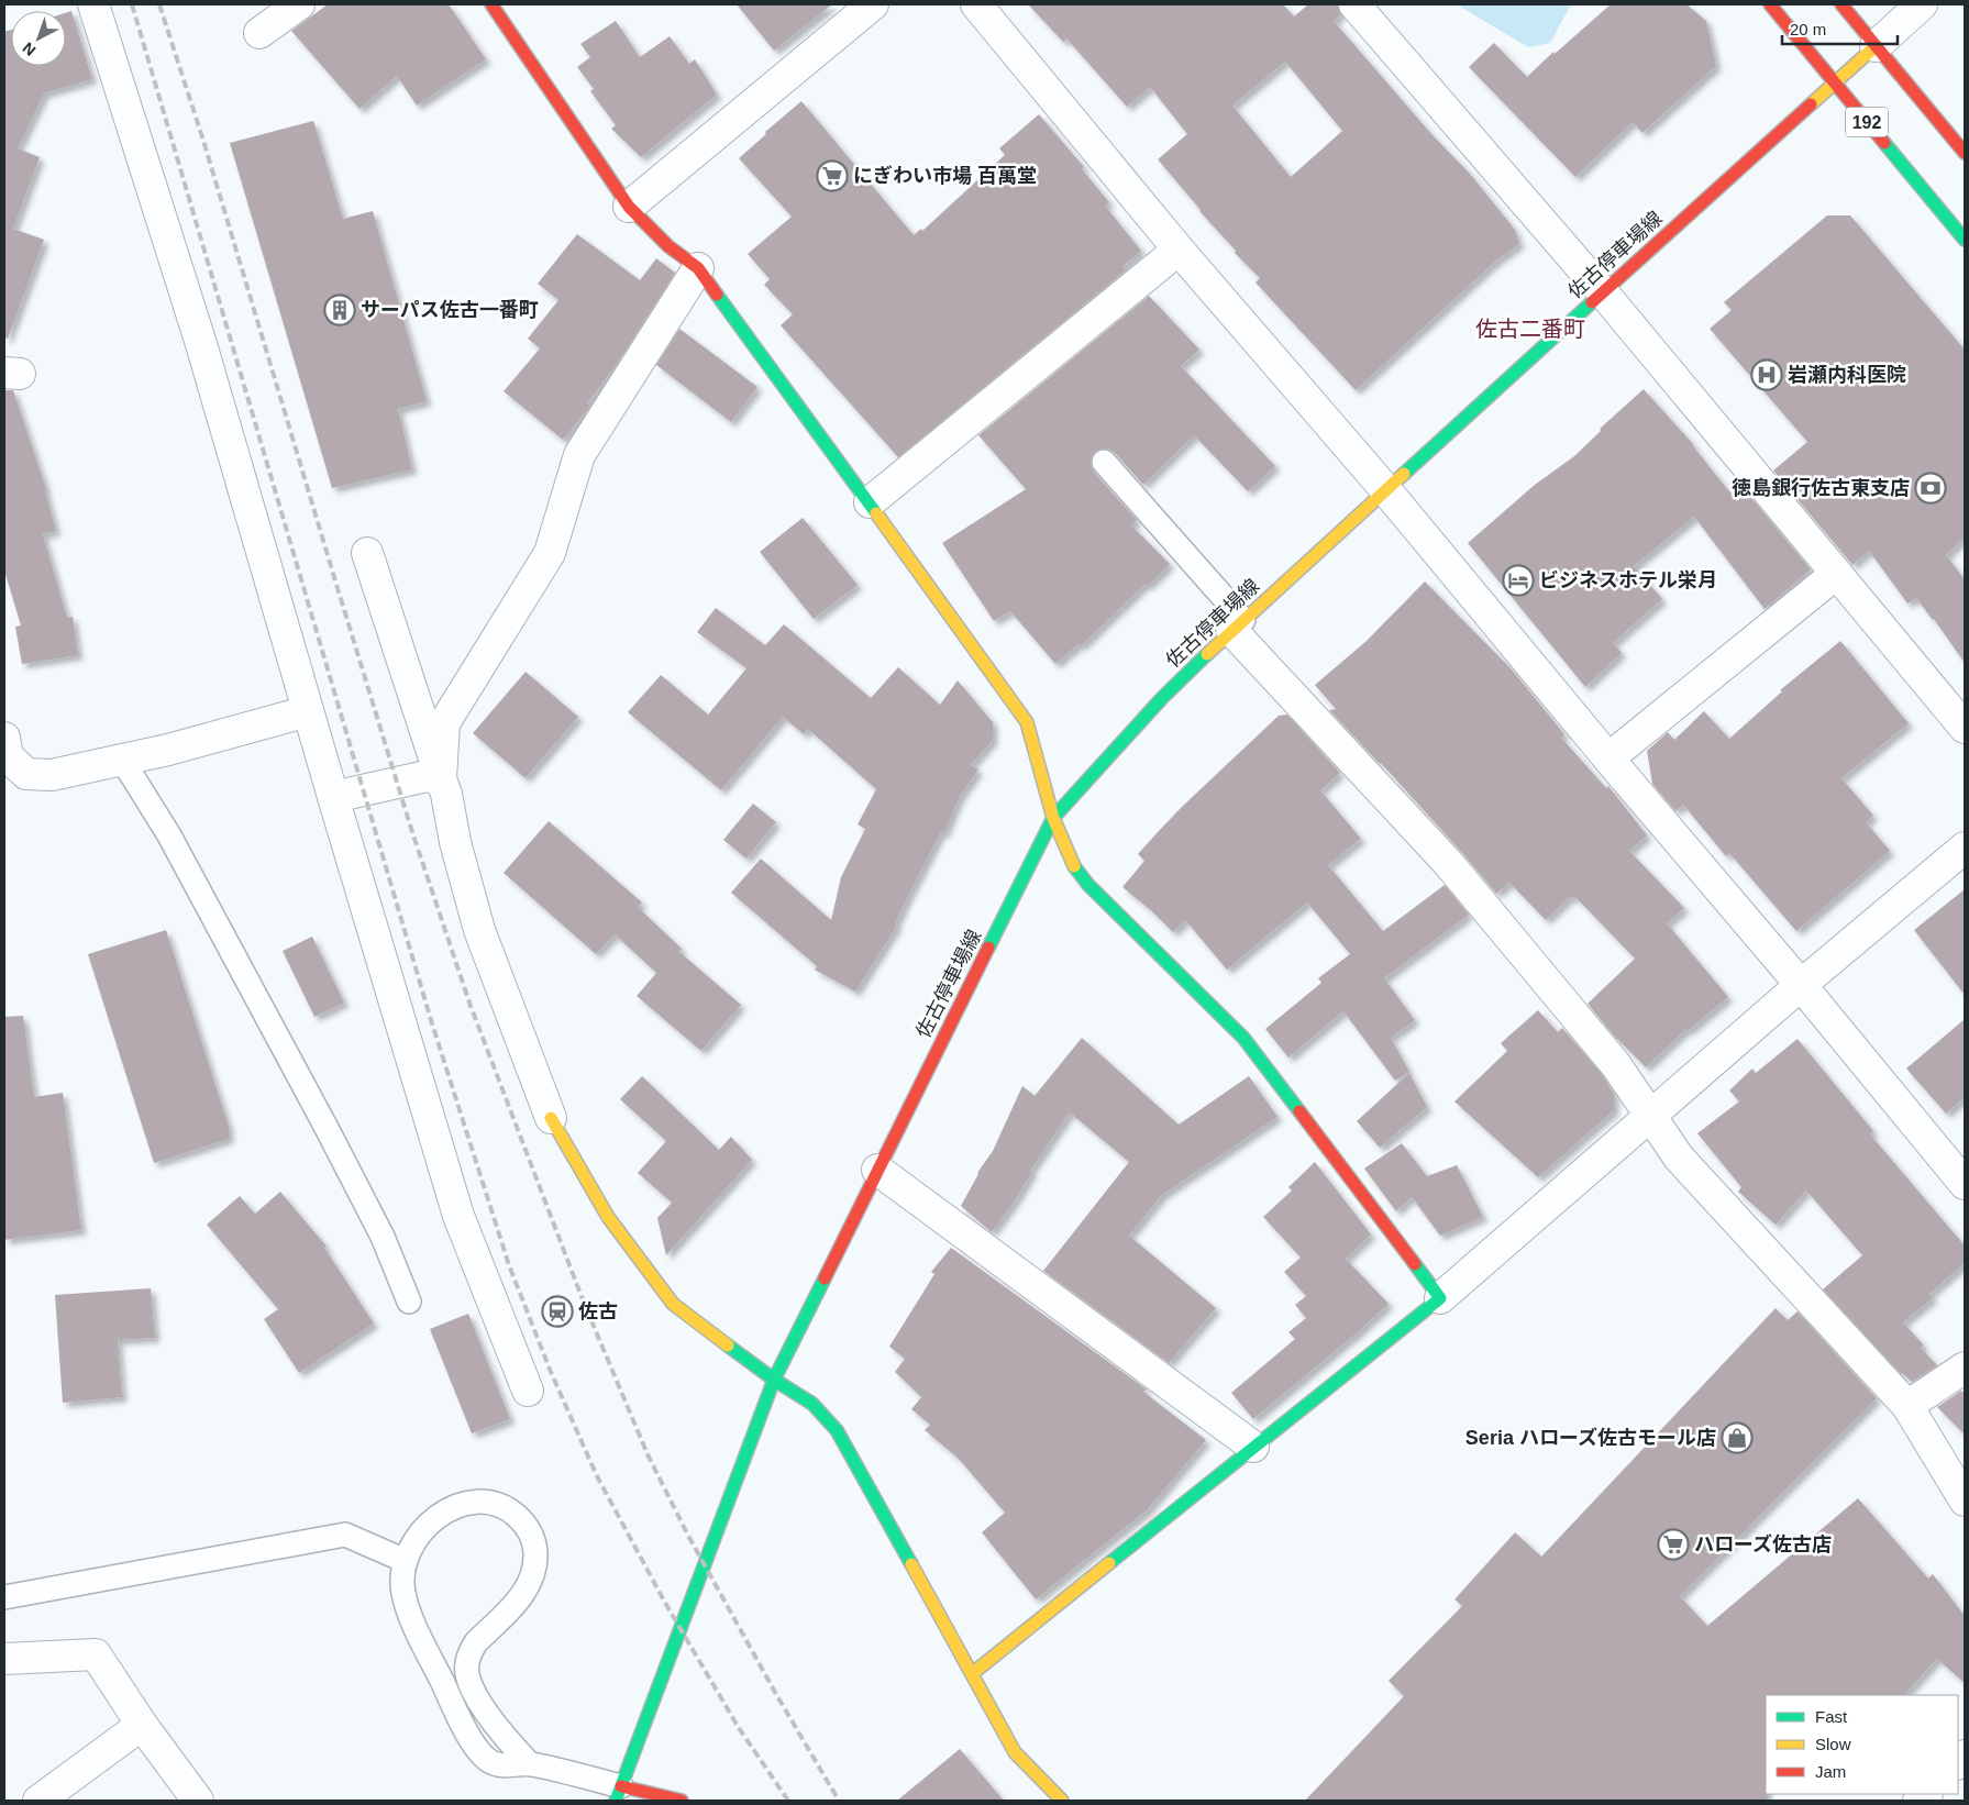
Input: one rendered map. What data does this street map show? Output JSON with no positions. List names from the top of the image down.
{
  "streets": {
    "main road": ["192", "佐古停車場線"]
  },
  "crossings": [
    ["192", "佐古停車場線"]
  ],
  "districts": ["佐古二番町"],
  "places": {
    "supermarket": ["にぎわい市場 百萬堂", "ハローズ佐古店"],
    "building": ["サーパス佐古一番町"],
    "hospital": ["岩瀬内科医院"],
    "bank": ["徳島銀行佐古東支店"],
    "hotel": ["ビジネスホテル栄月"],
    "station": ["佐古"],
    "shop": ["Seria ハローズ佐古モール店"]
  },
  "legend": ["Fast", "Slow", "Jam"],
  "scale_bar": "20 m",
  "north": "bottom left"
}
